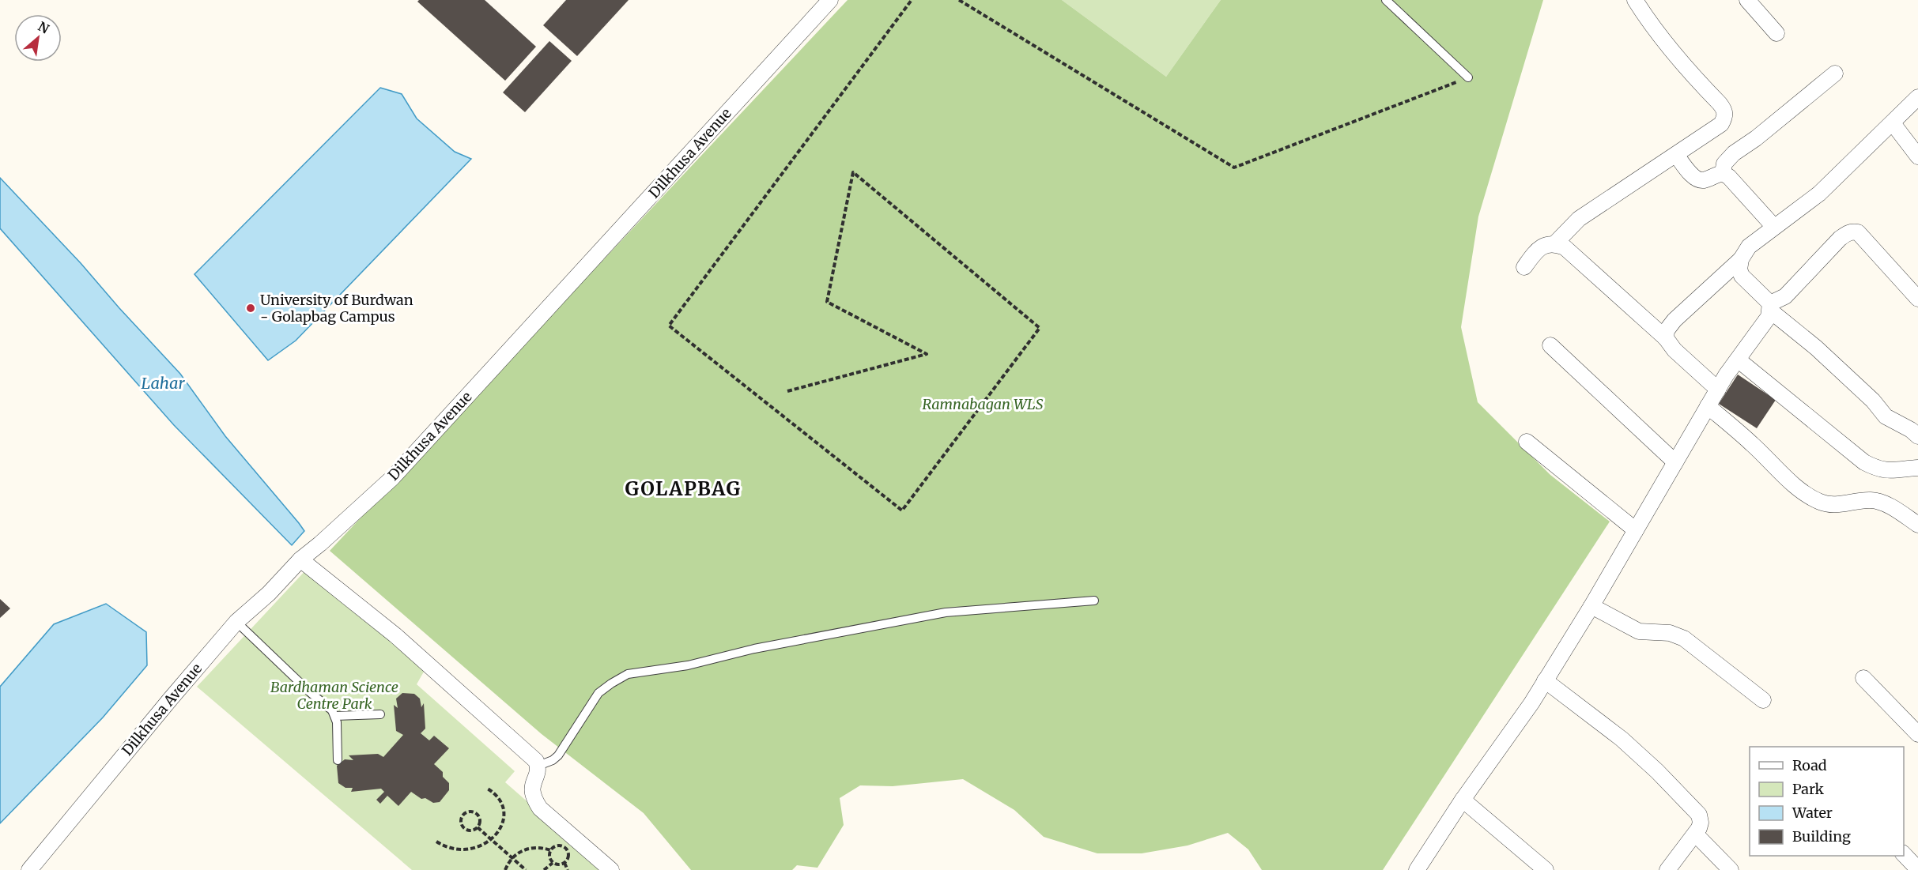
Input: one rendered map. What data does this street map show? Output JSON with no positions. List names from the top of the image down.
{
  "streets": {
    "street": ["Dilkhusa Avenue"]
  },
  "districts": ["GOLAPBAG"],
  "water": ["Lahar"],
  "parks": ["Ramnabagan WLS", "Bardhaman Science Centre Park"],
  "places": ["University of Burdwan - Golapbag Campus"],
  "legend": [
    "Road",
    "Park",
    "Water",
    "Building"
  ],
  "north": "top right"
}
